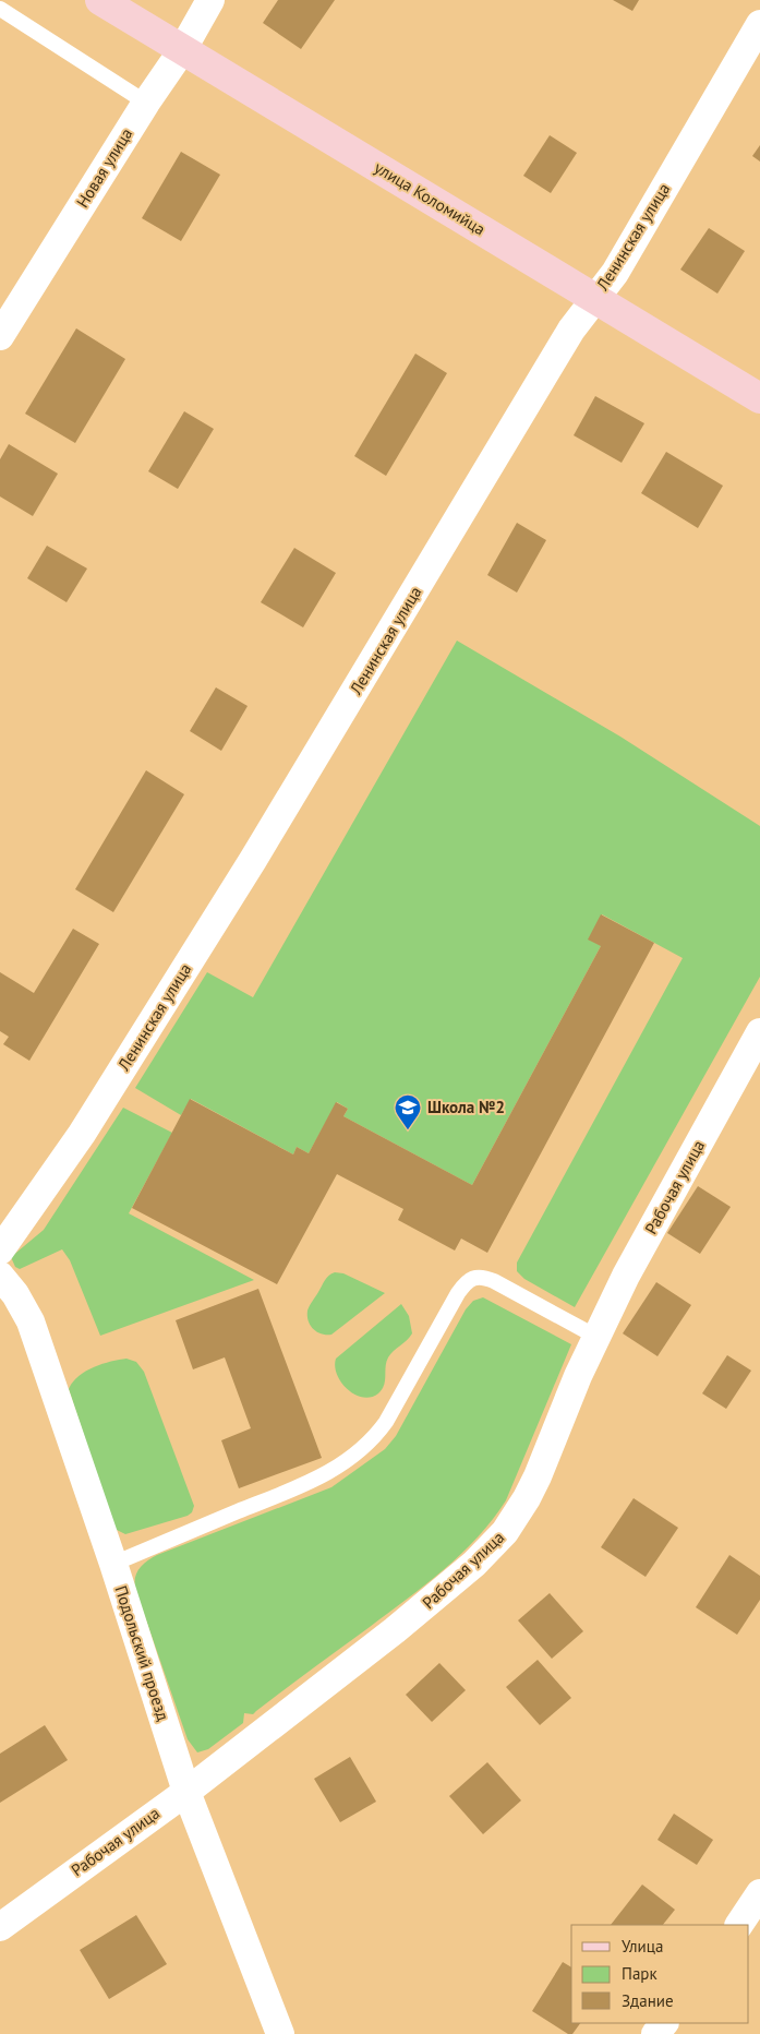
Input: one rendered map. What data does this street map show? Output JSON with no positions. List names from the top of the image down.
{
  "streets": {
    "main road": ["улица Коломийца"],
    "street": [
      "Новая улица",
      "Ленинская улица",
      "Рабочая улица",
      "Подольский проезд"
    ]
  },
  "crossings": [
    ["Новая улица", "улица Коломийца"],
    ["улица Коломийца", "Ленинская улица"],
    ["Рабочая улица", "Подольский проезд"]
  ],
  "places": {
    "school or university": ["Школа №2"]
  },
  "legend": ["Улица", "Парк", "Здание"]
}
